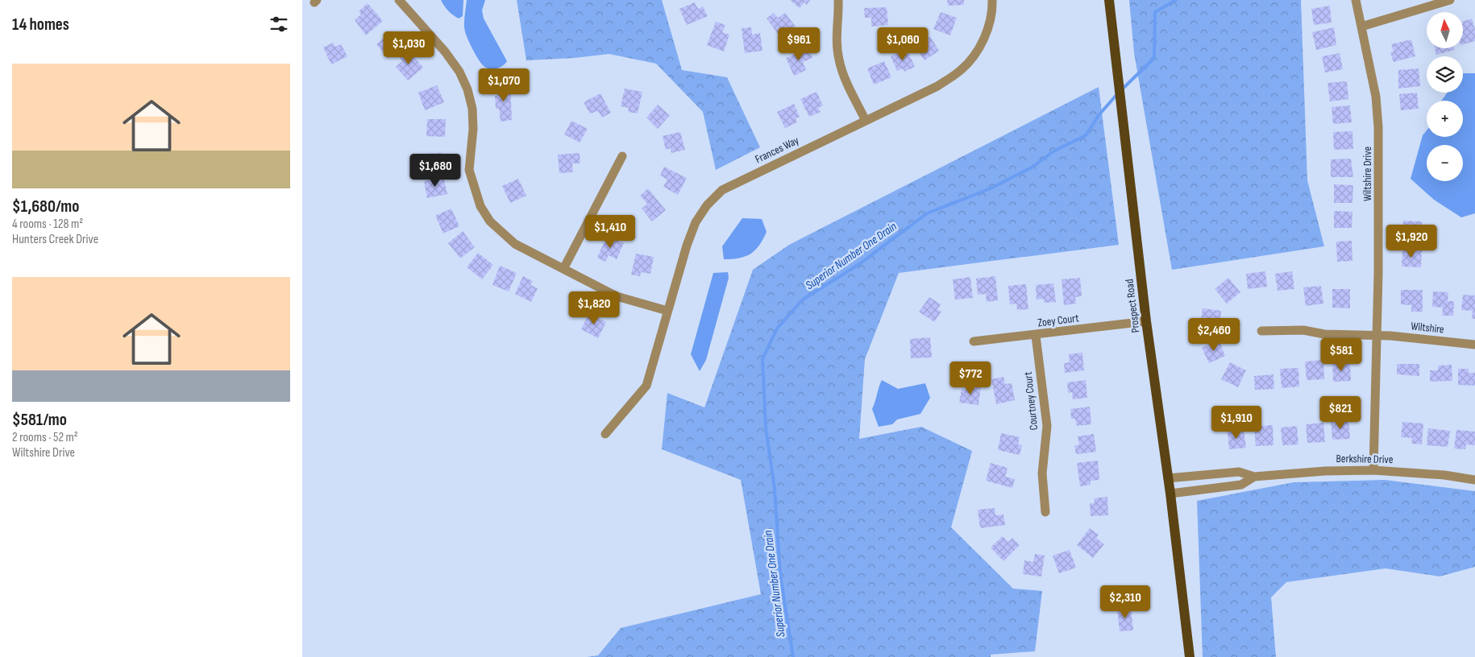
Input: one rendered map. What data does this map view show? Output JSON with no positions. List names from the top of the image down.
{
  "streets": {
    "main road": ["Prospect Road"],
    "street": [
      "Frances Way",
      "Wiltshire Drive",
      "Zoey Court",
      "Wiltshire",
      "Courtney Court",
      "Berkshire Drive"
    ]
  },
  "crossings": [
    ["Wiltshire Drive", "Wiltshire"],
    ["Wiltshire Drive", "Berkshire Drive"],
    ["Prospect Road", "Zoey Court"],
    ["Prospect Road", "Berkshire Drive"],
    ["Zoey Court", "Courtney Court"]
  ],
  "water": ["Superior Number One Drain"],
  "north": "top",
  "page": {
    "heading": "14 homes",
    "map_buttons": ["+", "−"],
    "price": [
      "$961",
      "$1,060",
      "$1,030",
      "$1,070",
      "$1,680",
      "$1,410",
      "$1,920",
      "$1,820",
      "$2,460",
      "$581",
      "$772",
      "$821",
      "$1,910",
      "$2,310"
    ],
    "list": [
      {
        "name": "$1,680/mo",
        "note": "4 rooms · 128 m² · Hunters Creek Drive"
      },
      {
        "name": "$581/mo",
        "note": "2 rooms · 52 m² · Wiltshire Drive"
      }
    ]
  }
}
